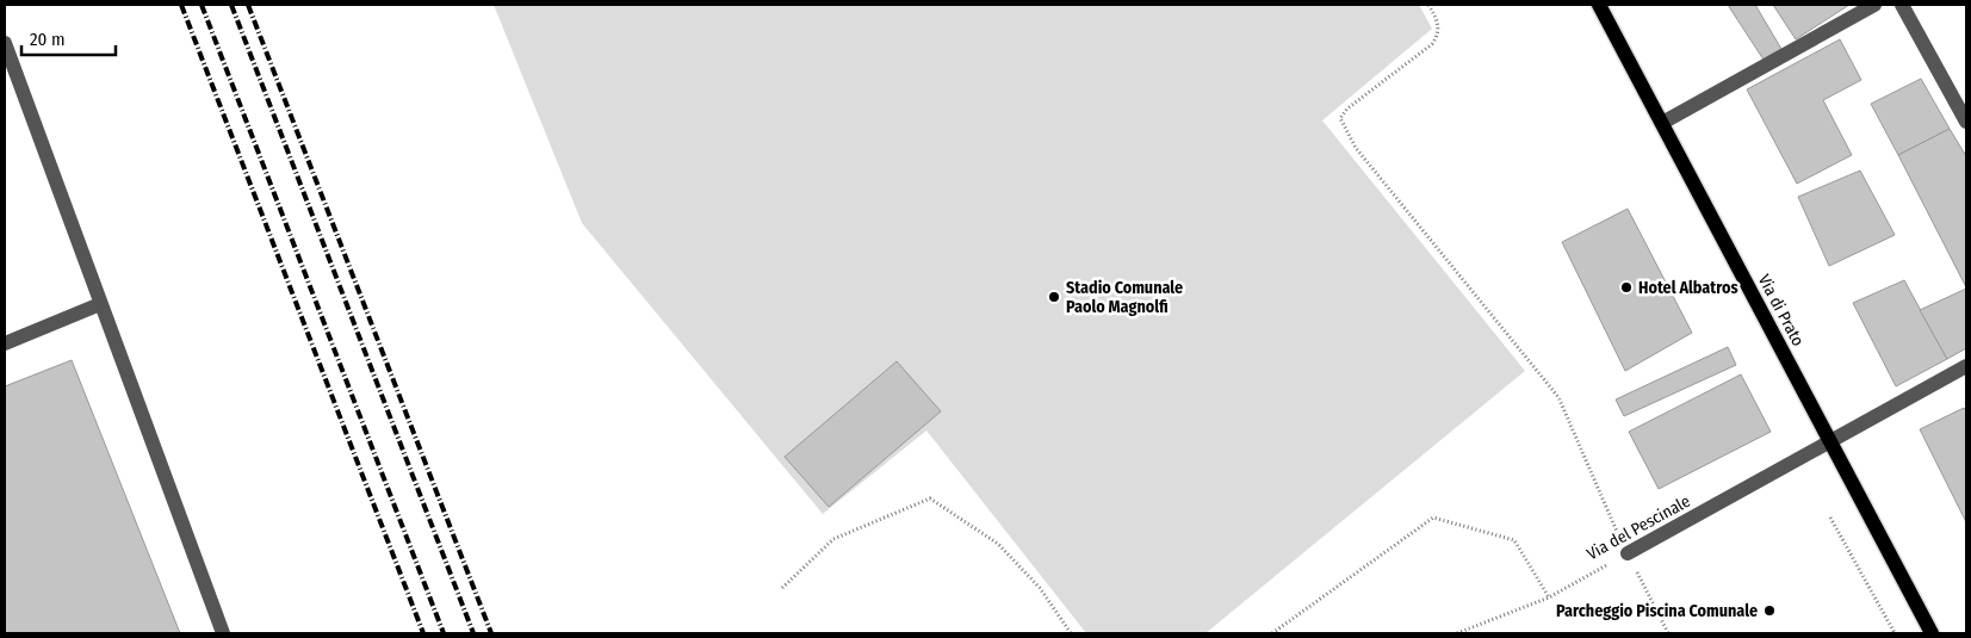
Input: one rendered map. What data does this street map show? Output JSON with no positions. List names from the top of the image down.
{
  "streets": {
    "main road": ["Via di Prato"],
    "street": ["Via del Pescinale"]
  },
  "crossings": [
    ["Via di Prato", "Via del Pescinale"]
  ],
  "places": ["Hotel Albatros", "Stadio Comunale Paolo Magnolfi", "Parcheggio Piscina Comunale"],
  "scale_bar": "20 m"
}
